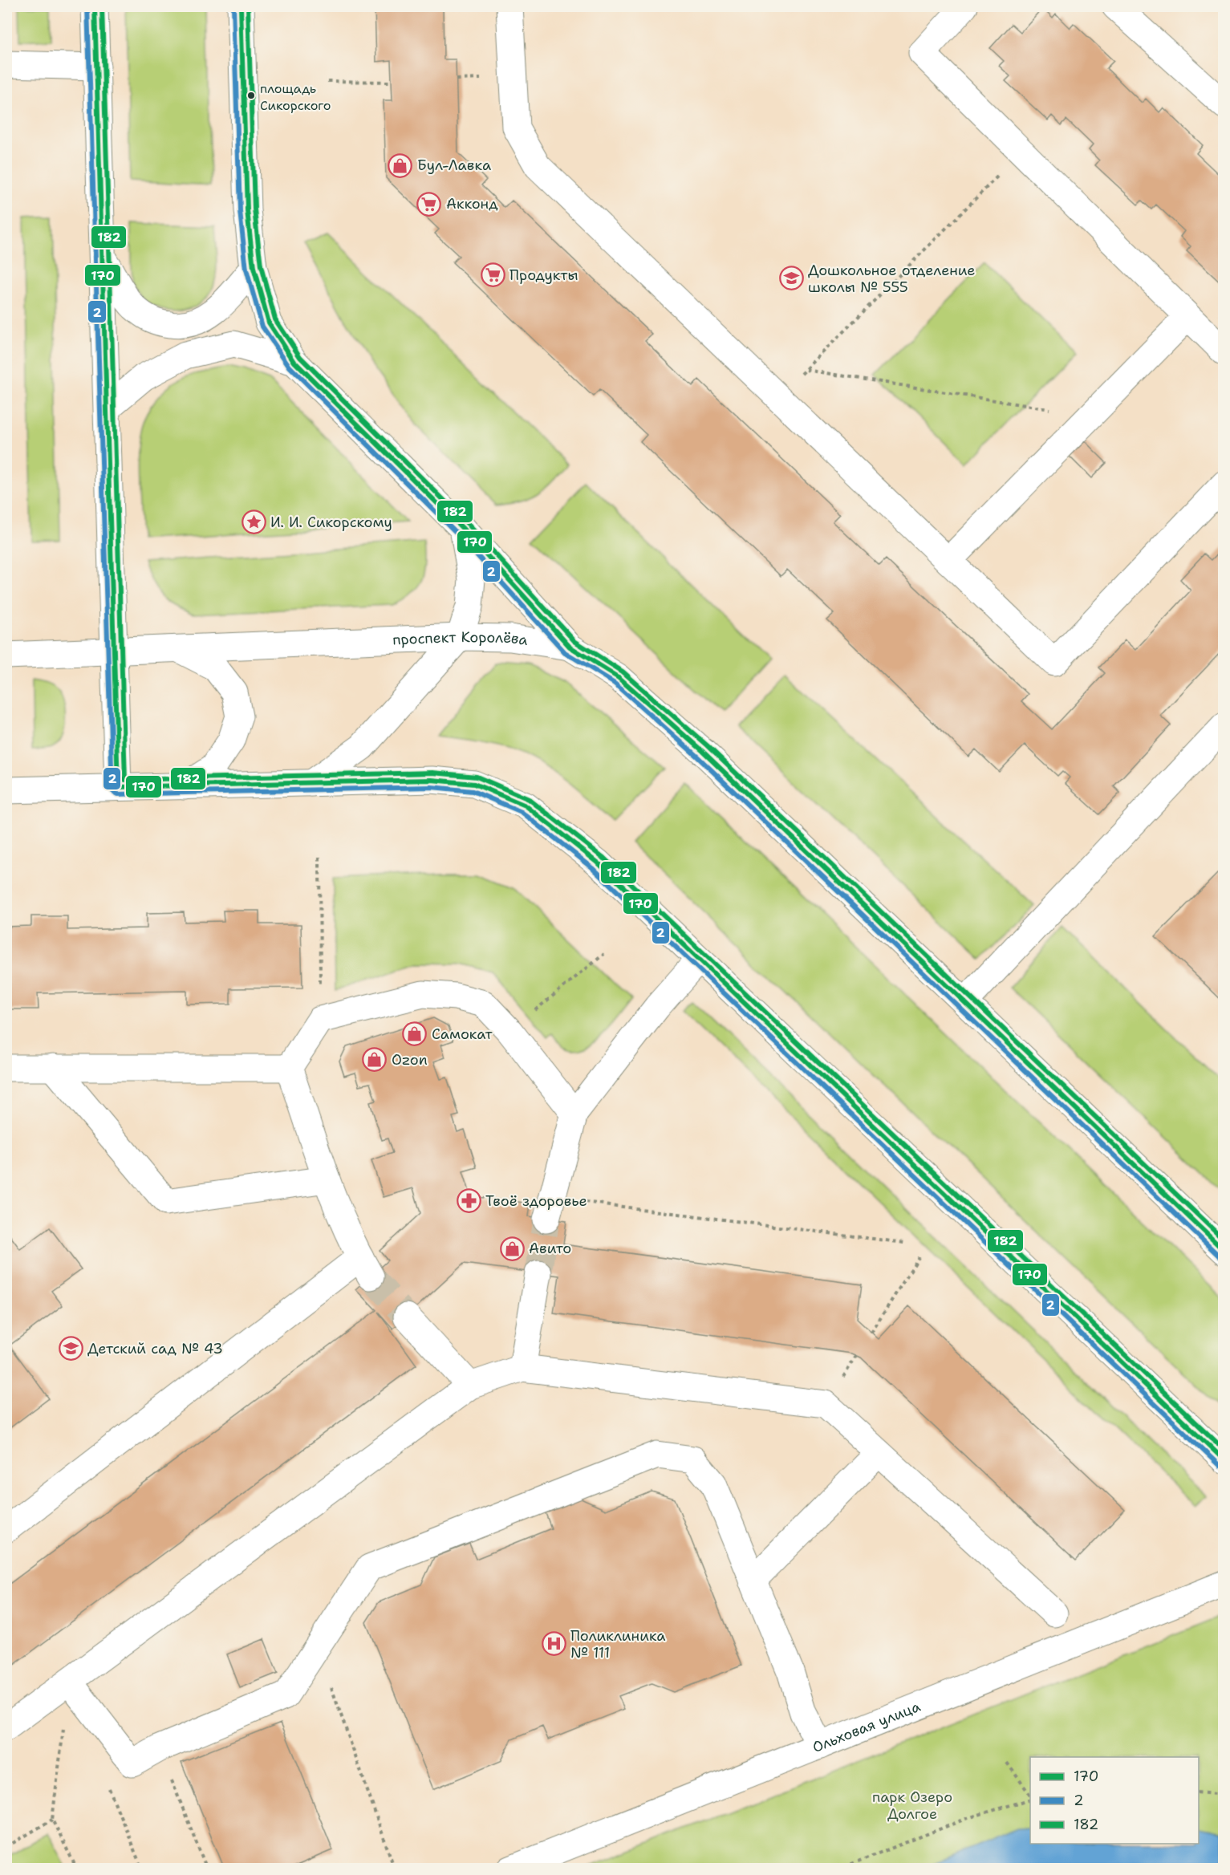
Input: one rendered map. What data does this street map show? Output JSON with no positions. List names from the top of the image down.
{
  "streets": {
    "street": ["проспект Королёва", "Ольховая улица"]
  },
  "parks": ["парк Озеро Долгое"],
  "places": {
    "other": ["площадь Сикорского"],
    "shop": [
      "Бул-Лавка",
      "Самокат",
      "Ozon",
      "Авито"
    ],
    "supermarket": ["Акконд", "Продукты"],
    "school or university": ["Дошкольное отделение школы № 555", "Детский сад № 43"],
    "place": ["И. И. Сикорскому"],
    "pharmacy": ["Твоё здоровье"],
    "hospital": ["Поликлиника № 111"]
  },
  "lines": ["transit line 170", "transit line 2", "transit line 182"],
  "legend": ["170", "2", "182"]
}
